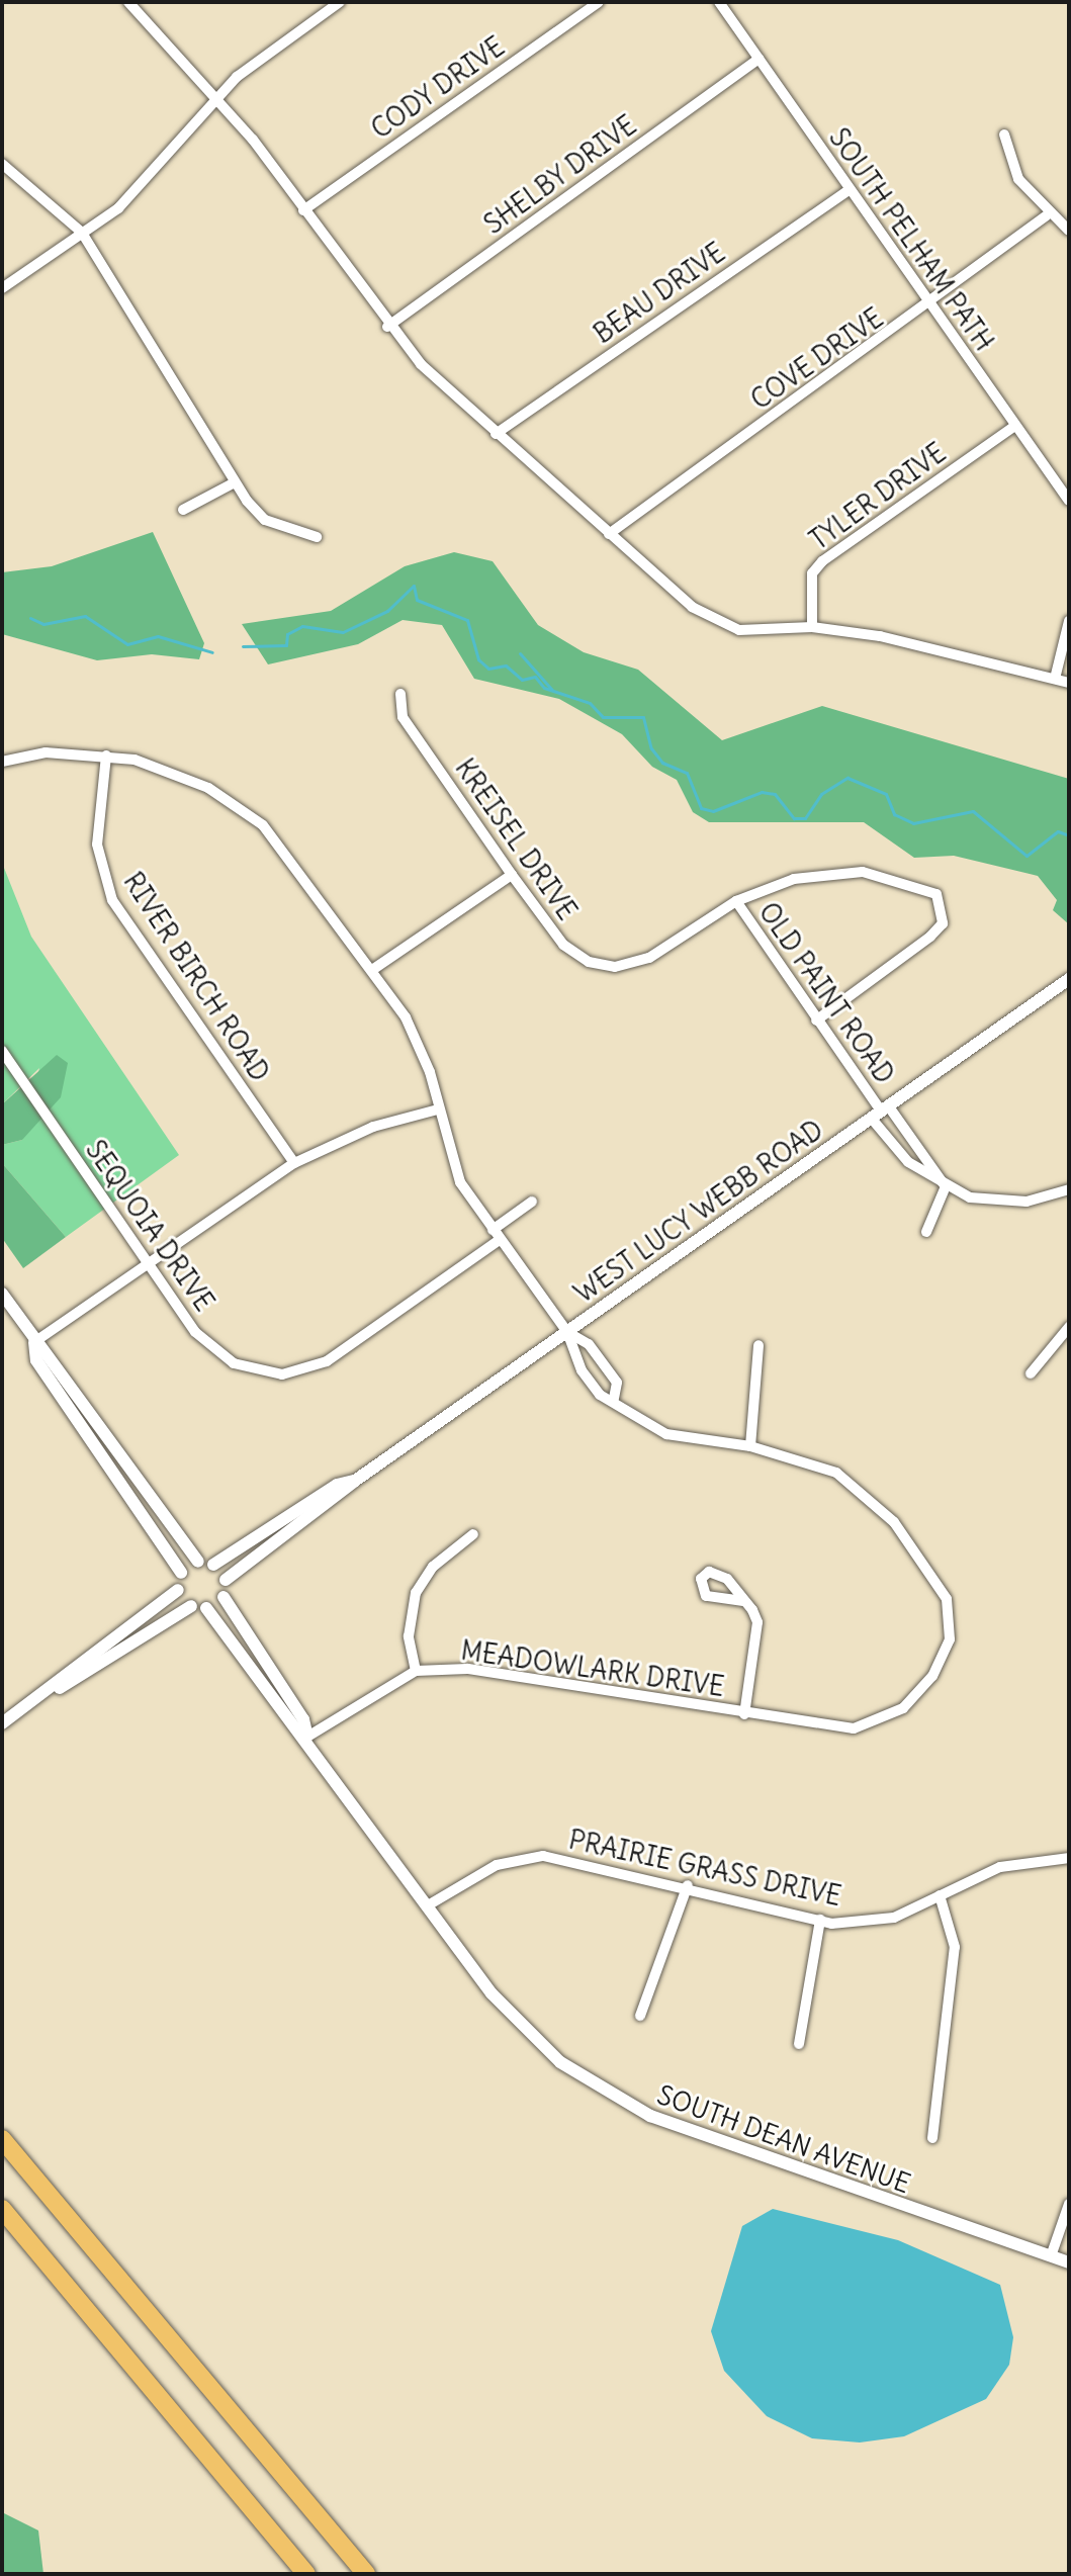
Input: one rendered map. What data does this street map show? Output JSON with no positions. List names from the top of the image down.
{
  "streets": {
    "street": [
      "CODY DRIVE",
      "SHELBY DRIVE",
      "SOUTH PELHAM PATH",
      "BEAU DRIVE",
      "COVE DRIVE",
      "TYLER DRIVE",
      "KREISEL DRIVE",
      "RIVER BIRCH ROAD",
      "OLD PAINT ROAD",
      "WEST LUCY WEBB ROAD",
      "SEQUOIA DRIVE",
      "MEADOWLARK DRIVE",
      "PRAIRIE GRASS DRIVE",
      "SOUTH DEAN AVENUE"
    ]
  },
  "crossings": [
    ["SHELBY DRIVE", "SOUTH PELHAM PATH"],
    ["SOUTH PELHAM PATH", "BEAU DRIVE"],
    ["SOUTH PELHAM PATH", "COVE DRIVE"],
    ["SOUTH PELHAM PATH", "TYLER DRIVE"],
    ["KREISEL DRIVE", "OLD PAINT ROAD"],
    ["OLD PAINT ROAD", "WEST LUCY WEBB ROAD"],
    ["WEST LUCY WEBB ROAD", "MEADOWLARK DRIVE"],
    ["WEST LUCY WEBB ROAD", "SOUTH DEAN AVENUE"],
    ["MEADOWLARK DRIVE", "SOUTH DEAN AVENUE"],
    ["PRAIRIE GRASS DRIVE", "SOUTH DEAN AVENUE"]
  ]
}
